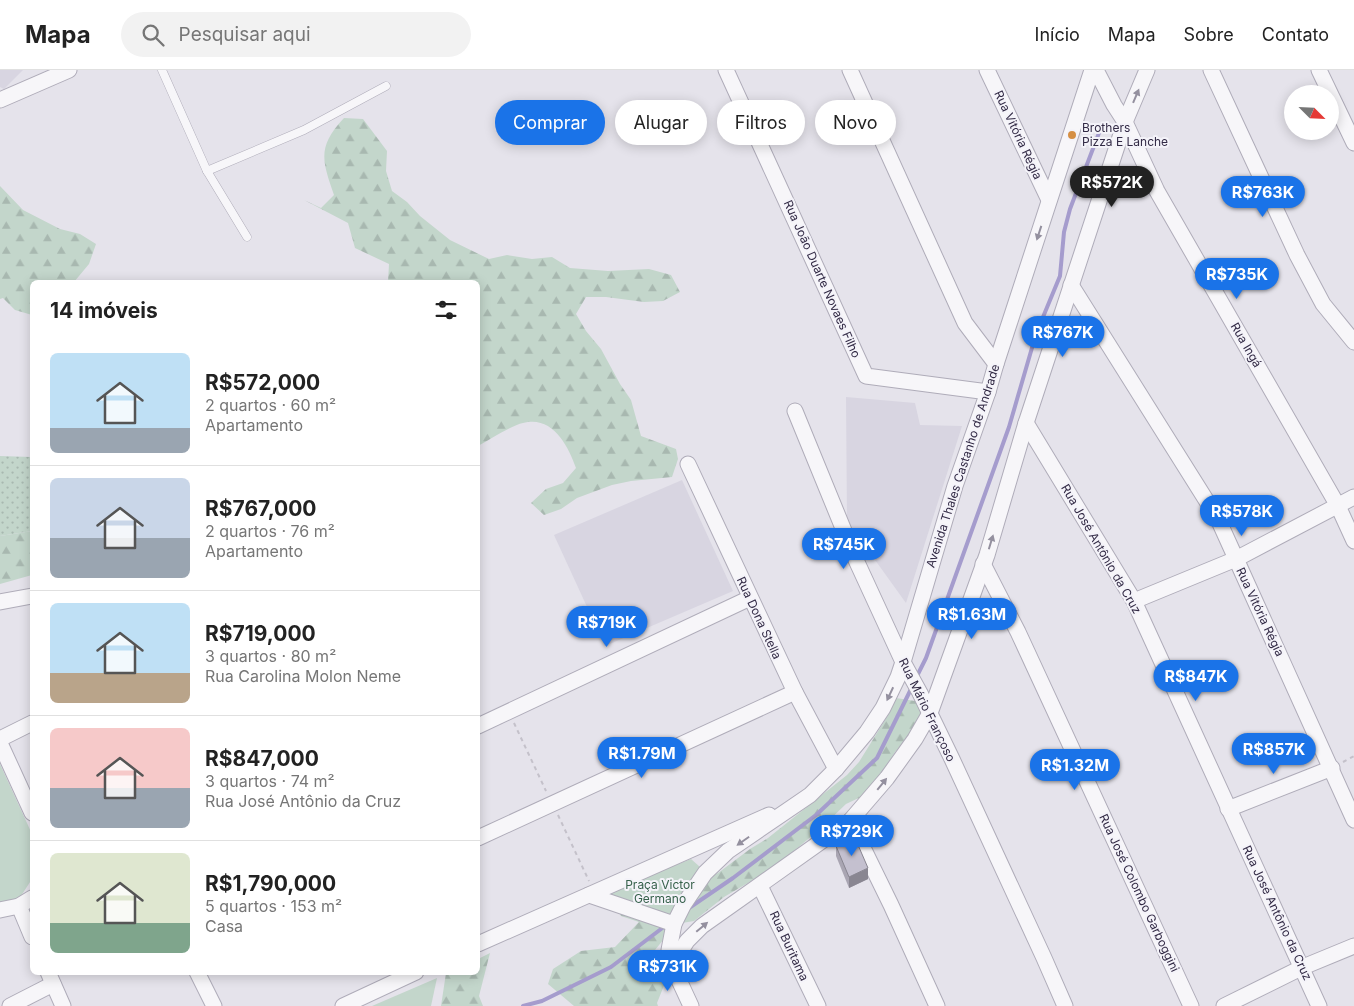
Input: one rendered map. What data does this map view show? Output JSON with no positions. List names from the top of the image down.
{
  "streets": {
    "street": [
      "Rua Vitória Régia",
      "Rua João Duarte Novaes Filho",
      "Rua Ingá",
      "Avenida Thales Castanho de Andrade",
      "Rua José Antônio da Cruz",
      "Rua Dona Stella",
      "Rua Mário Françoso",
      "Rua José Colombo Garboggini",
      "Rua Buritama"
    ]
  },
  "crossings": [
    ["Rua Vitória Régia", "Avenida Thales Castanho de Andrade"],
    ["Rua João Duarte Novaes Filho", "Avenida Thales Castanho de Andrade"],
    ["Rua Ingá", "Avenida Thales Castanho de Andrade"],
    ["Avenida Thales Castanho de Andrade", "Rua Dona Stella"],
    ["Avenida Thales Castanho de Andrade", "Rua Mário Françoso"]
  ],
  "parks": ["Praça Victor Germano"],
  "places": ["Brothers Pizza E Lanche"],
  "north": "bottom right",
  "page": {
    "header": "Mapa",
    "search": "Pesquisar aqui",
    "nav": [
      "Início",
      "Mapa",
      "Sobre",
      "Contato"
    ],
    "chip": [
      "Comprar",
      "Alugar",
      "Filtros",
      "Novo"
    ],
    "price": [
      "R$572K",
      "R$763K",
      "R$735K",
      "R$767K",
      "R$578K",
      "R$745K",
      "R$1.63M",
      "R$719K",
      "R$847K",
      "R$857K",
      "R$1.79M",
      "R$1.32M",
      "R$729K",
      "R$731K"
    ],
    "heading": "14 imóveis",
    "list": [
      {
        "name": "R$572,000",
        "note": "2 quartos · 60 m² · Apartamento"
      },
      {
        "name": "R$767,000",
        "note": "2 quartos · 76 m² · Apartamento"
      },
      {
        "name": "R$719,000",
        "note": "3 quartos · 80 m² · Rua Carolina Molon Neme"
      },
      {
        "name": "R$847,000",
        "note": "3 quartos · 74 m² · Rua José Antônio da Cruz"
      },
      {
        "name": "R$1,790,000",
        "note": "5 quartos · 153 m² · Casa"
      }
    ]
  }
}
